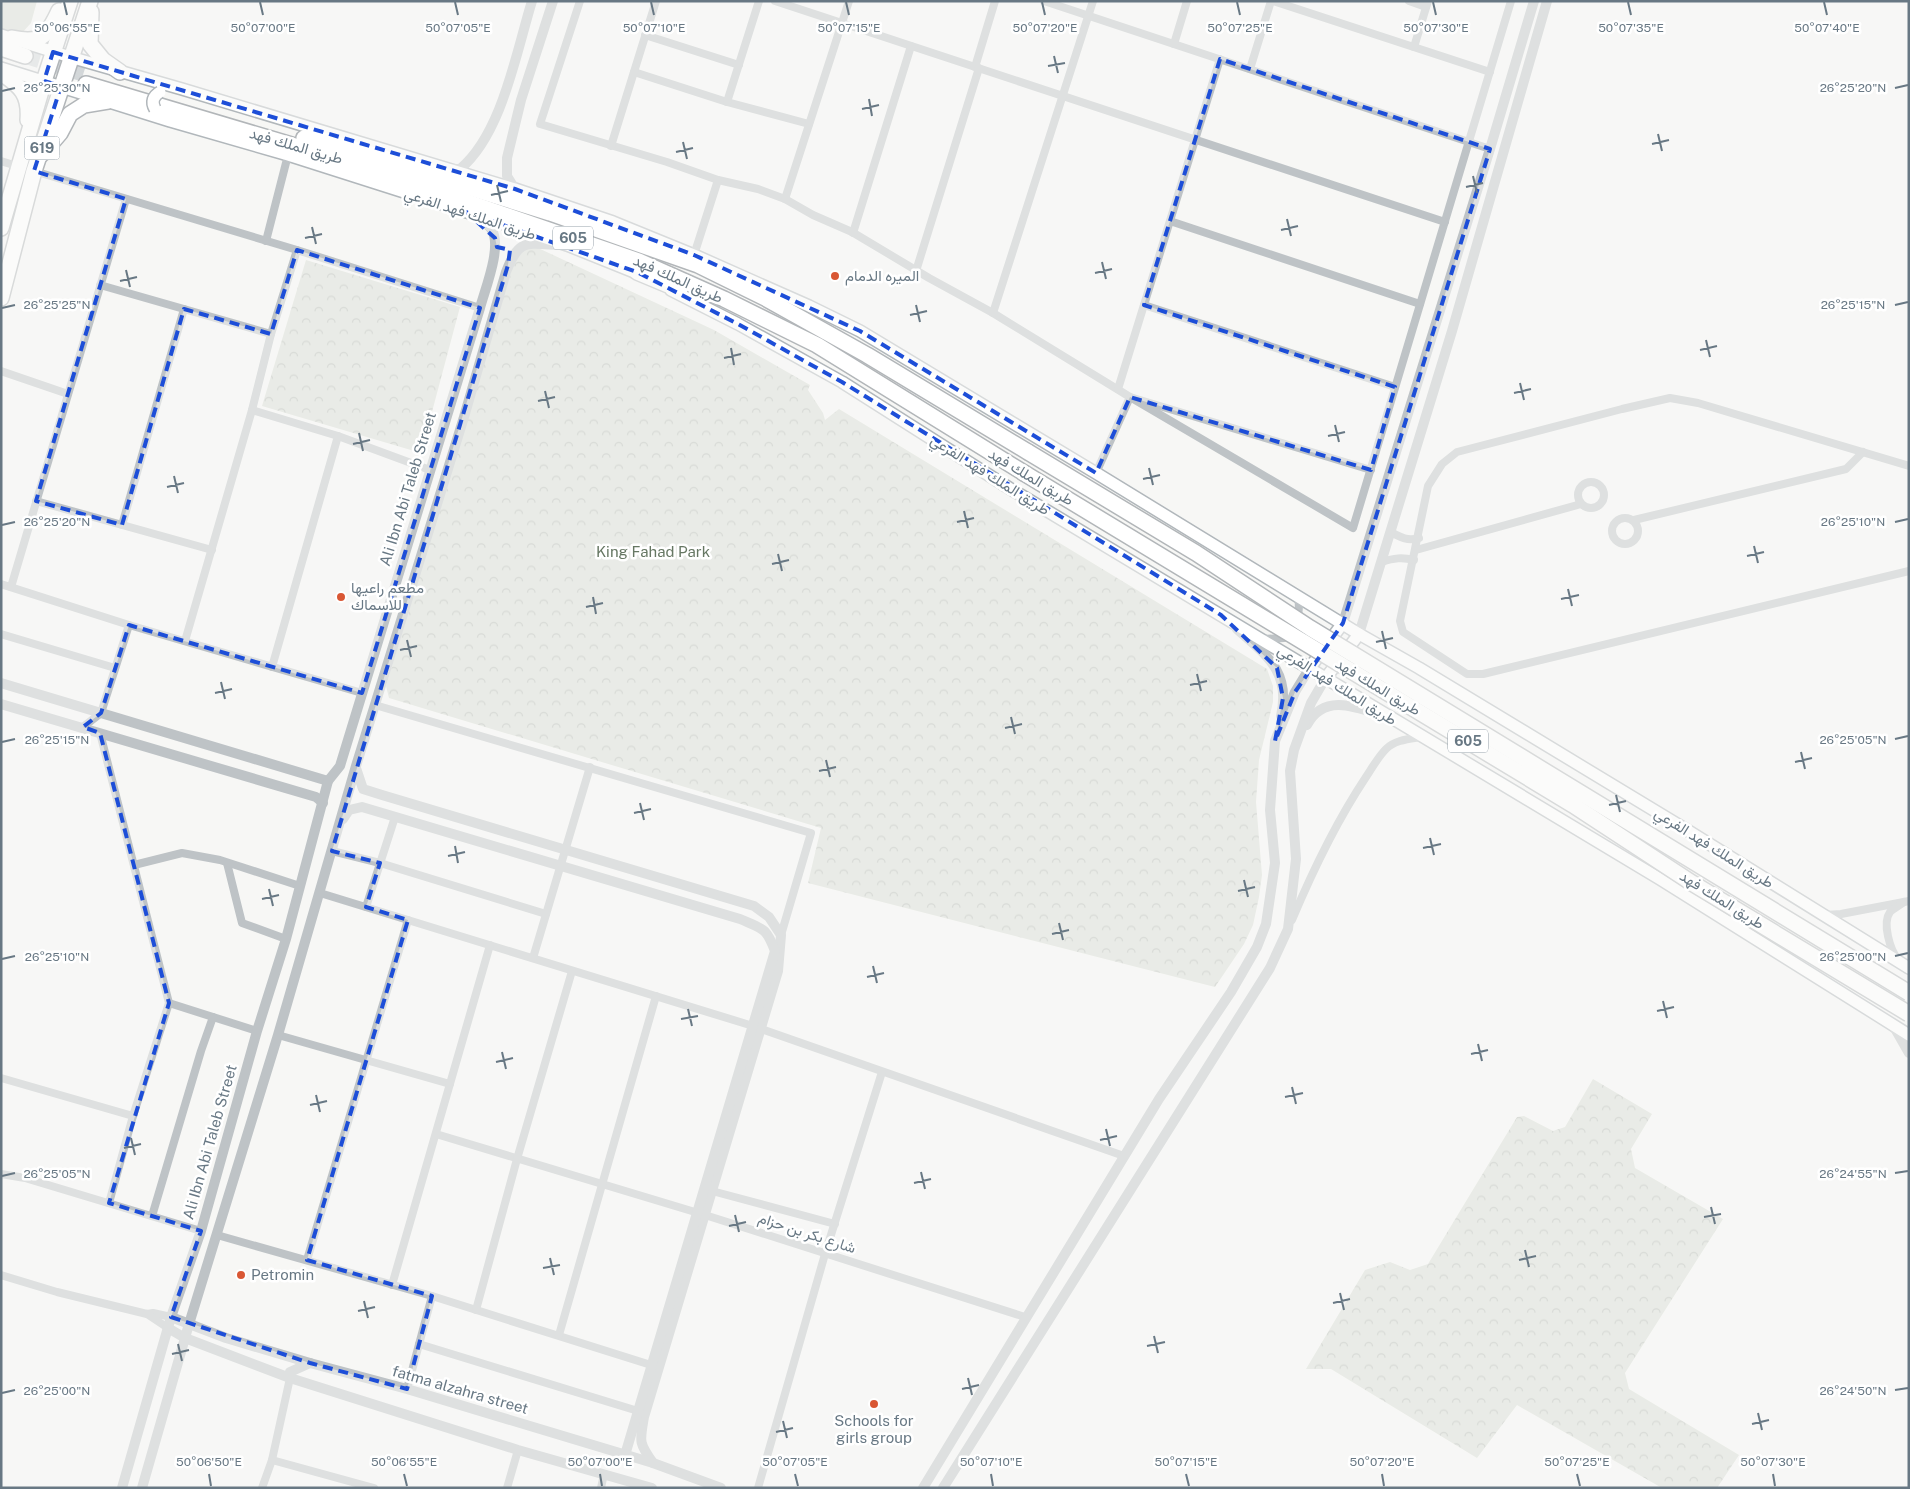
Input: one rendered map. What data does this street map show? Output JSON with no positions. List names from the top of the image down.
{
  "streets": {
    "highway": ["طريق الملك فهد", "619", "605"],
    "main road": ["طريق الملك فهد الفرعي"],
    "street": ["Ali Ibn Abi Taleb Street", "شارع بكر بن حزام", "fatma alzahra street"]
  },
  "crossings": [
    ["619", "طريق الملك فهد الفرعي"],
    ["طريق الملك فهد الفرعي", "Ali Ibn Abi Taleb Street"],
    ["Ali Ibn Abi Taleb Street", "fatma alzahra street"]
  ],
  "parks": ["King Fahad Park"],
  "places": [
    "الميره الدمام",
    "مطعم راعيها للاسماك",
    "Petromin",
    "Schools for girls group"
  ],
  "coordinates": [
    "50°06'55\"E",
    "50°07'00\"E",
    "50°07'05\"E",
    "50°07'10\"E",
    "50°07'15\"E",
    "50°07'20\"E",
    "50°07'25\"E",
    "50°07'30\"E",
    "50°07'35\"E",
    "50°07'40\"E",
    "26°25'30\"N",
    "26°25'20\"N",
    "26°25'25\"N",
    "26°25'15\"N",
    "26°25'10\"N",
    "26°25'05\"N",
    "26°25'00\"N",
    "26°24'55\"N",
    "26°24'50\"N",
    "50°06'50\"E"
  ]
}
